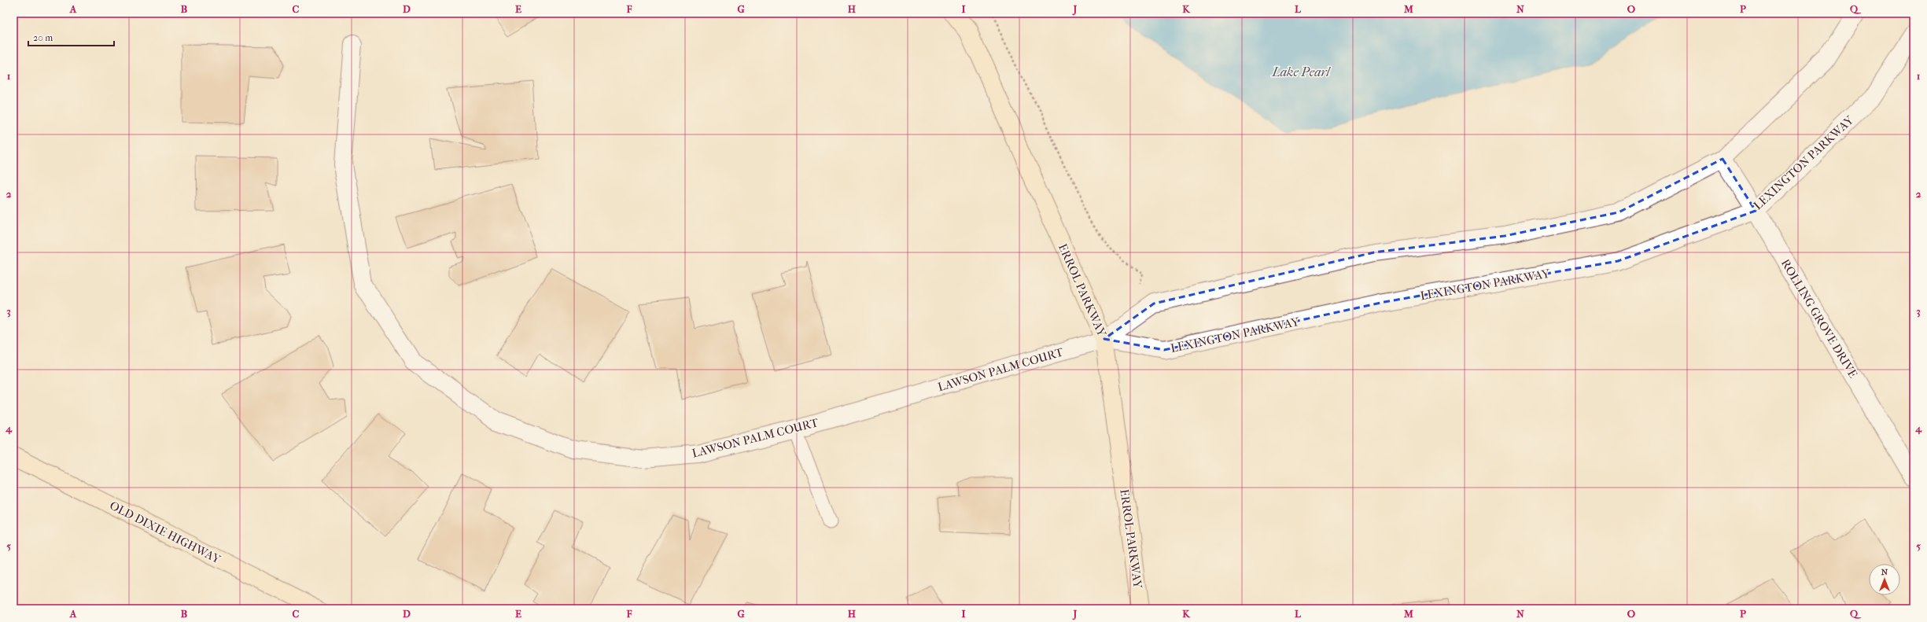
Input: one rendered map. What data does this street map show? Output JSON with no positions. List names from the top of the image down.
{
  "streets": {
    "street": [
      "LEXINGTON PARKWAY",
      "ERROL PARKWAY",
      "ROLLING GROVE DRIVE",
      "LAWSON PALM COURT",
      "OLD DIXIE HIGHWAY"
    ]
  },
  "crossings": [
    ["LEXINGTON PARKWAY", "ERROL PARKWAY"],
    ["LEXINGTON PARKWAY", "ROLLING GROVE DRIVE"],
    ["LEXINGTON PARKWAY", "LAWSON PALM COURT"],
    ["ERROL PARKWAY", "LAWSON PALM COURT"]
  ],
  "water": ["Lake Pearl"],
  "scale_bar": "20 m",
  "north": "top",
  "grid": {
    "columns": [
      "A",
      "B",
      "C",
      "D",
      "E",
      "F",
      "G",
      "H",
      "I",
      "J",
      "K",
      "L",
      "M",
      "N",
      "O",
      "P",
      "Q"
    ],
    "rows": [
      "1",
      "2",
      "3",
      "4",
      "5"
    ]
  }
}
